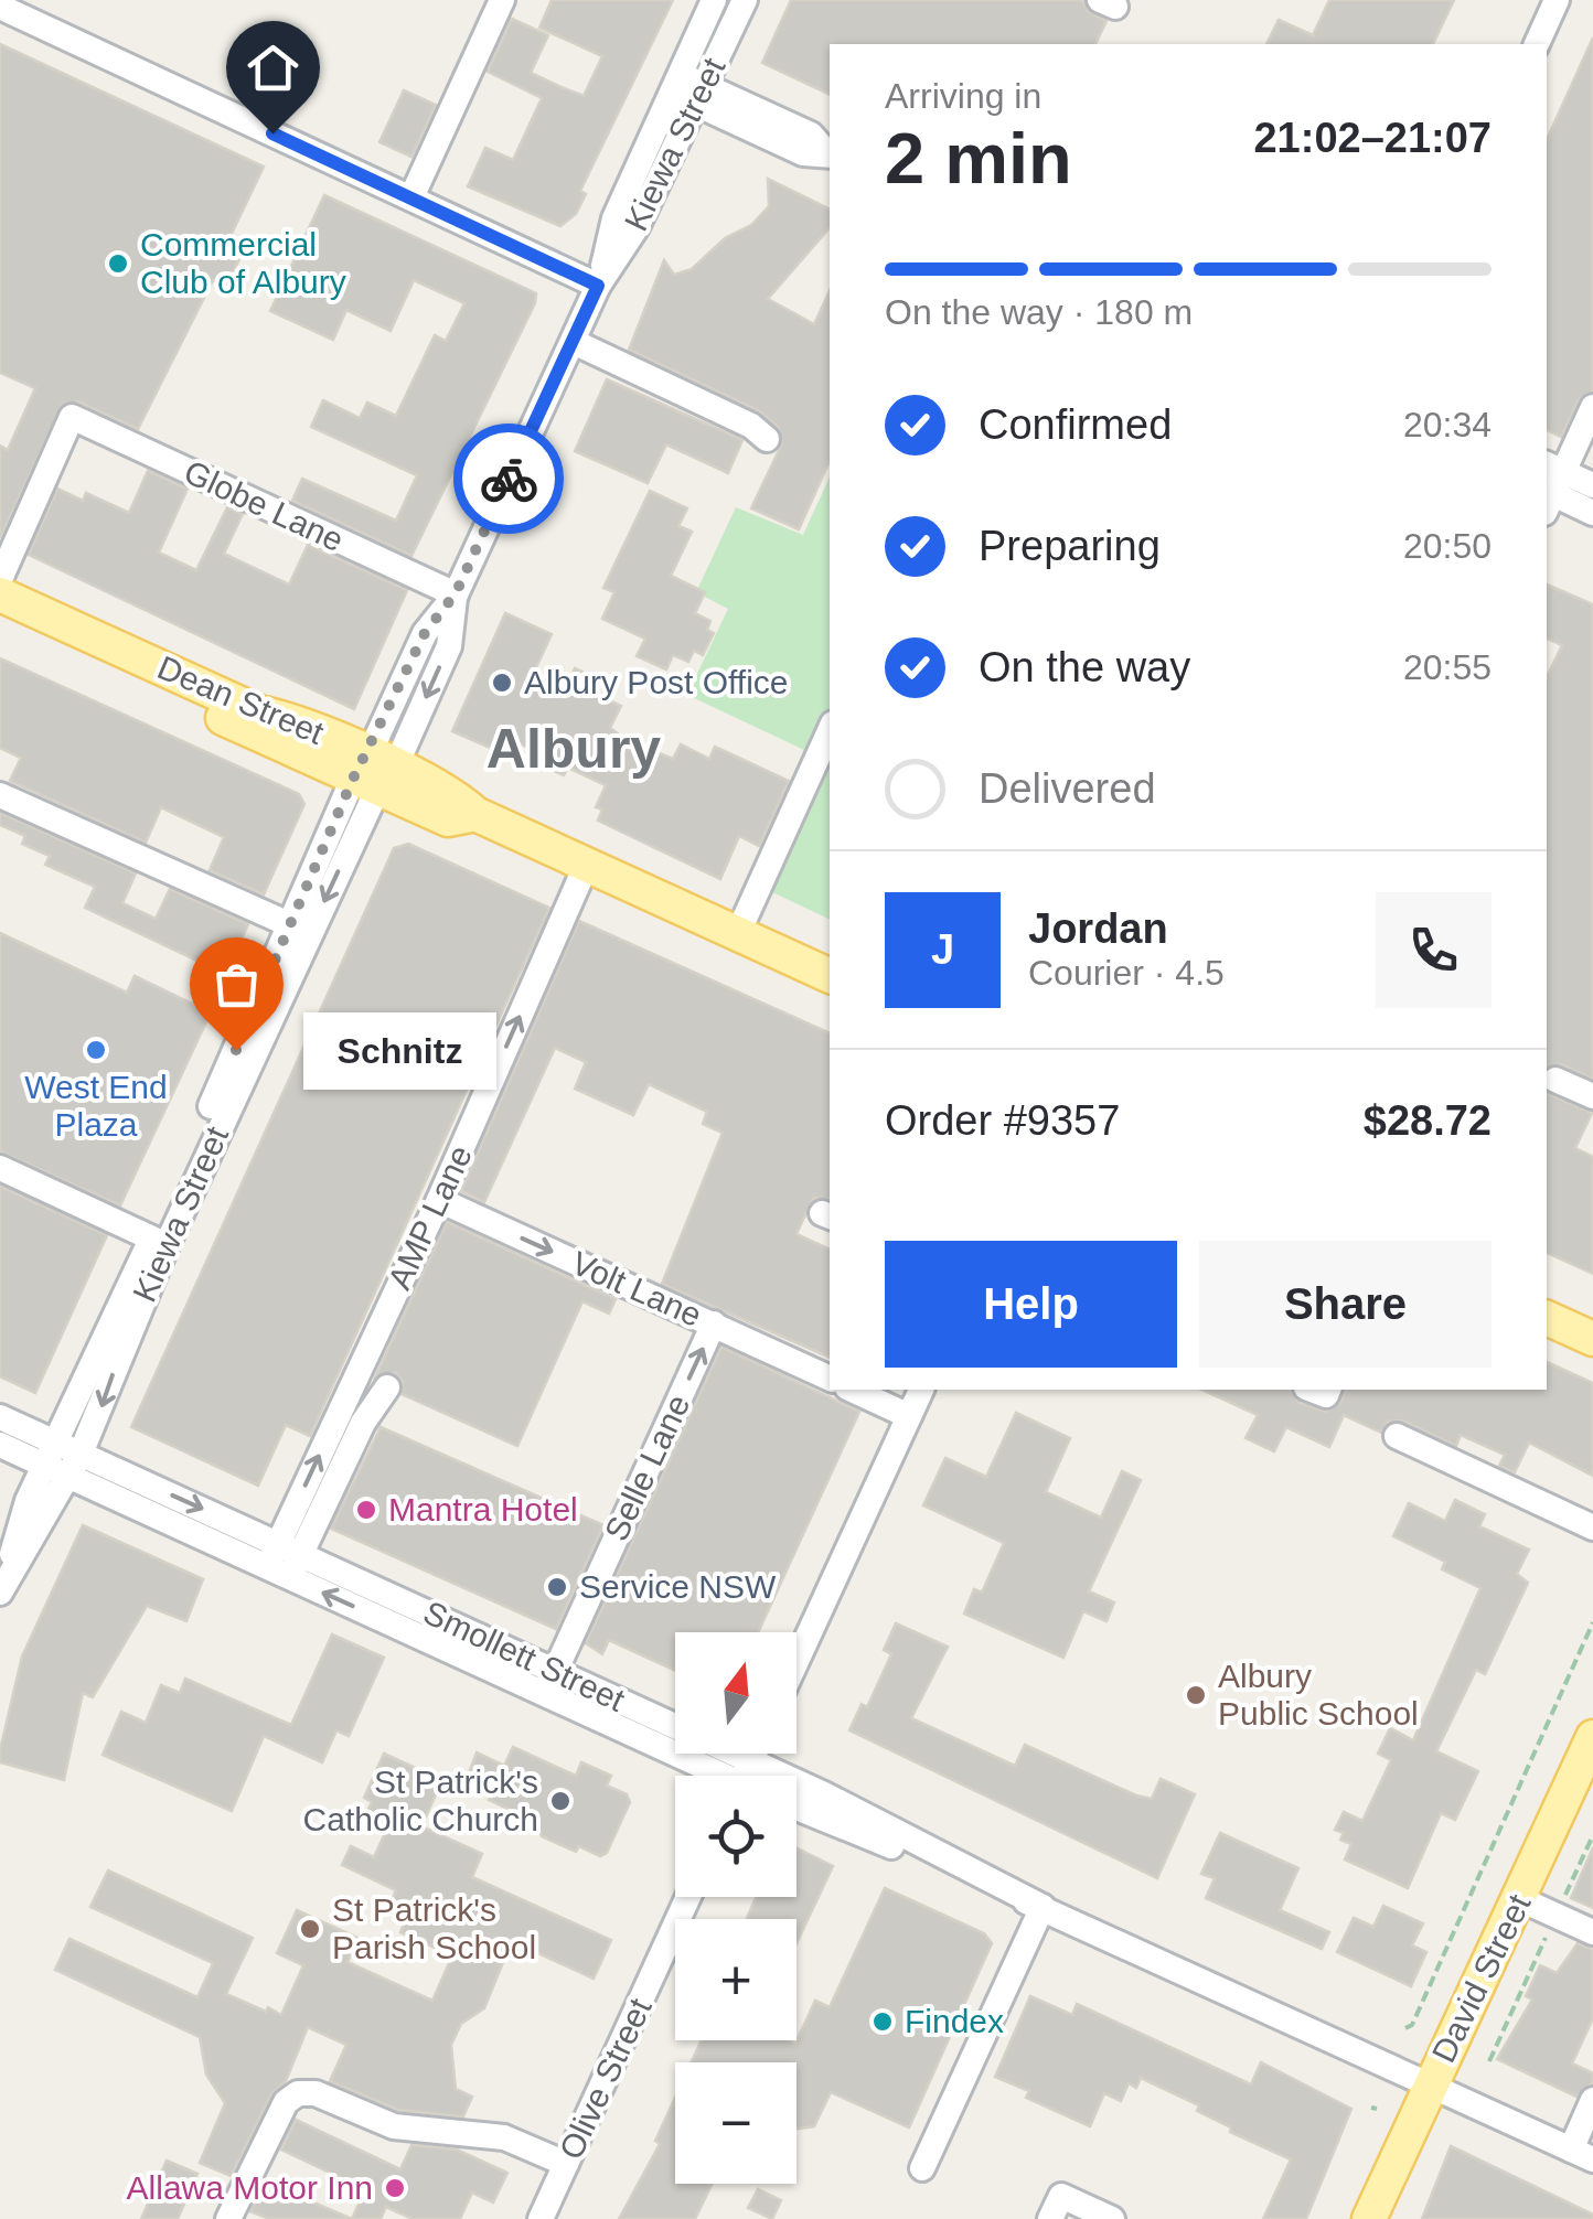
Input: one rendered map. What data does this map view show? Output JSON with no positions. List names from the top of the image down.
{
  "streets": {
    "main road": ["Dean Street", "David Street"],
    "street": [
      "Kiewa Street",
      "Globe Lane",
      "AMP Lane",
      "Volt Lane",
      "Selle Lane",
      "Smollett Street",
      "Olive Street"
    ]
  },
  "crossings": [
    ["Kiewa Street", "Globe Lane"],
    ["Kiewa Street", "Dean Street"],
    ["Kiewa Street", "Smollett Street"],
    ["Dean Street", "AMP Lane"],
    ["AMP Lane", "Volt Lane"],
    ["AMP Lane", "Smollett Street"],
    ["Volt Lane", "Selle Lane"],
    ["Selle Lane", "Smollett Street"],
    ["Smollett Street", "David Street"]
  ],
  "one_way": ["AMP Lane", "Volt Lane"],
  "districts": ["Albury"],
  "places": [
    "Commercial Club of Albury",
    "Albury Post Office",
    "West End Plaza",
    "Schnitz",
    "Mantra Hotel",
    "Service NSW",
    "Albury Public School",
    "St Patrick's Catholic Church",
    "St Patrick's Parish School",
    "Findex",
    "Allawa Motor Inn"
  ],
  "north": "top",
  "page": {
    "heading": ["2 min", "Arriving in", "21:02–21:07"],
    "panel": [
      "Jordan",
      "Courier · 4.5",
      "Order #9357",
      "$28.72"
    ],
    "bar": "On the way · 180 m",
    "list": [
      ["Confirmed", "20:34"],
      ["Preparing", "20:50"],
      ["On the way", "20:55"],
      "Delivered"
    ],
    "round": "J",
    "bubble": "Schnitz",
    "buttons": ["Help", "Share"],
    "map_buttons": ["+", "−"]
  }
}
